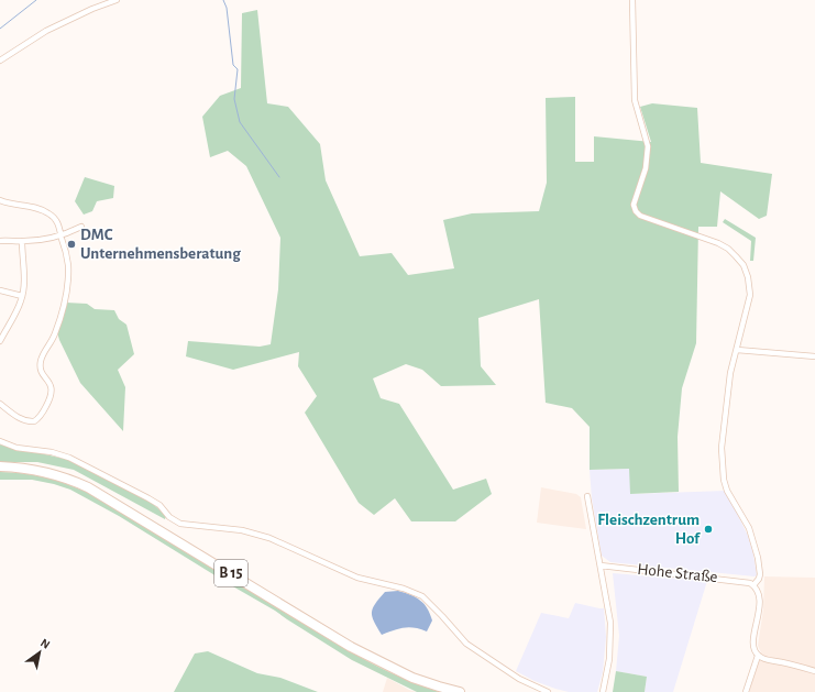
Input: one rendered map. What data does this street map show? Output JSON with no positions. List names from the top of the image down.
{
  "streets": {
    "highway": ["B 15"],
    "street": ["Hohe Straße"]
  },
  "places": ["DMC Unternehmensberatung", "Fleischzentrum Hof"],
  "north": "top right"
}
